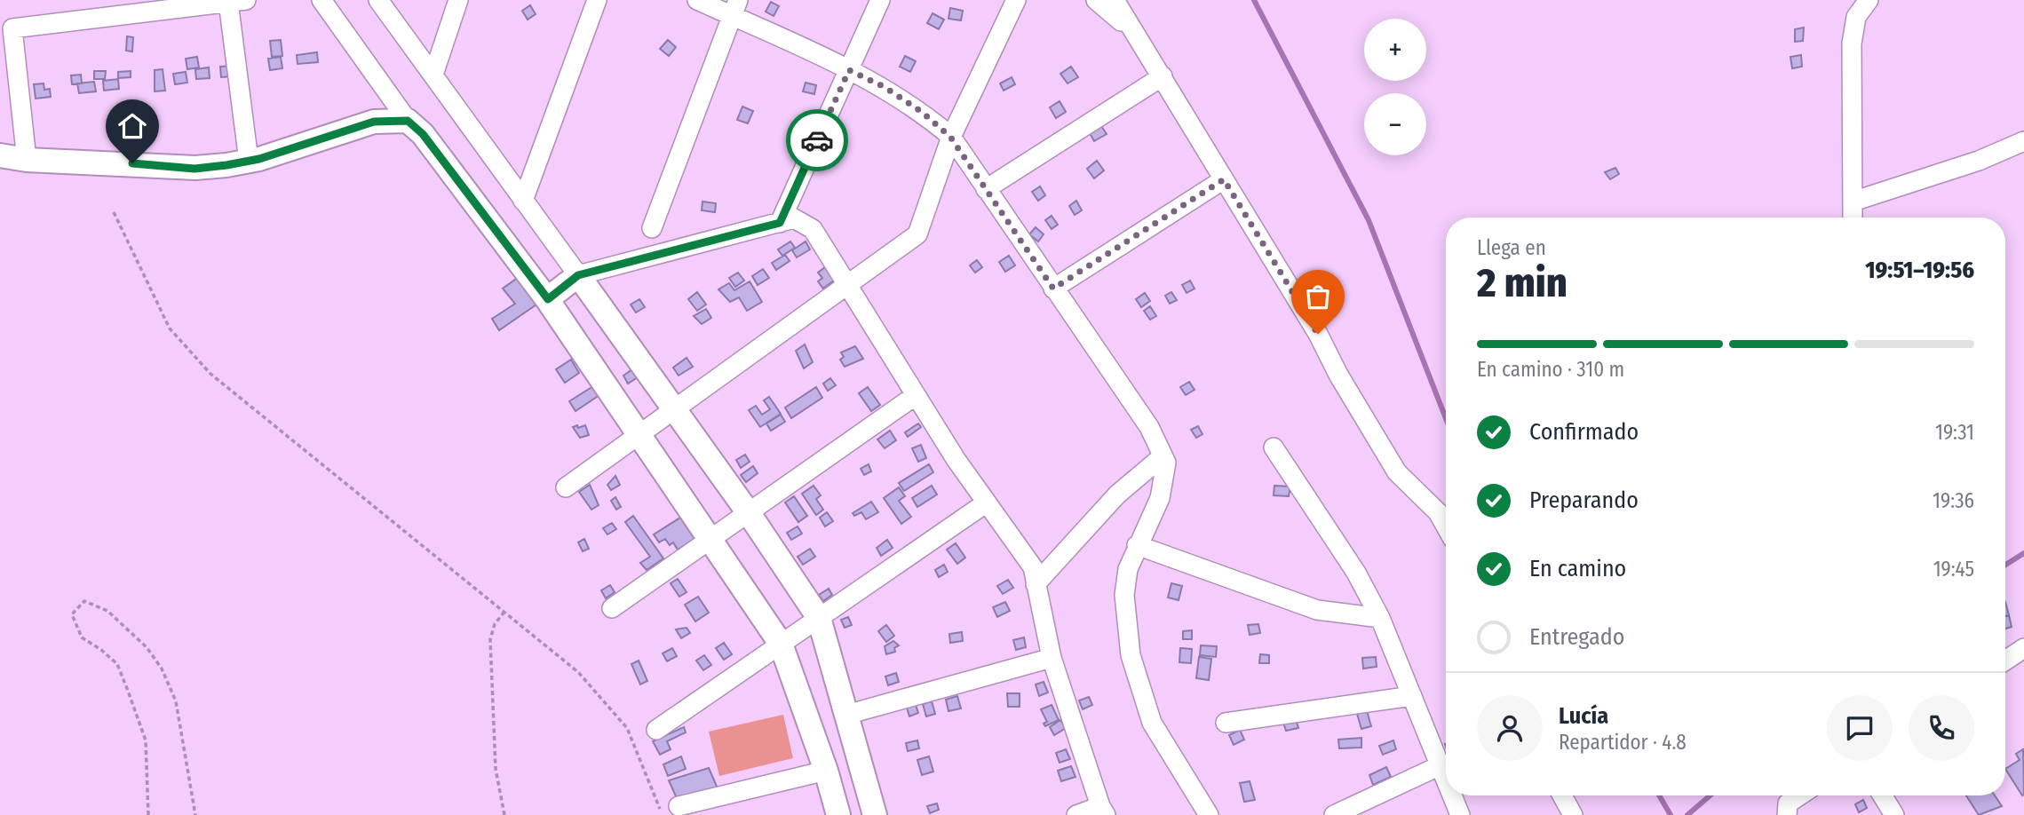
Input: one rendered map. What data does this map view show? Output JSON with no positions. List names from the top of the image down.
{
  "page": {
    "map_buttons": ["+", "−"],
    "heading": ["2 min", "Llega en", "19:51–19:56"],
    "panel": ["Lucía", "Repartidor · 4.8"],
    "bar": "En camino · 310 m",
    "list": [
      ["Confirmado", "19:31"],
      ["Preparando", "19:36"],
      ["En camino", "19:45"],
      "Entregado"
    ]
  }
}
